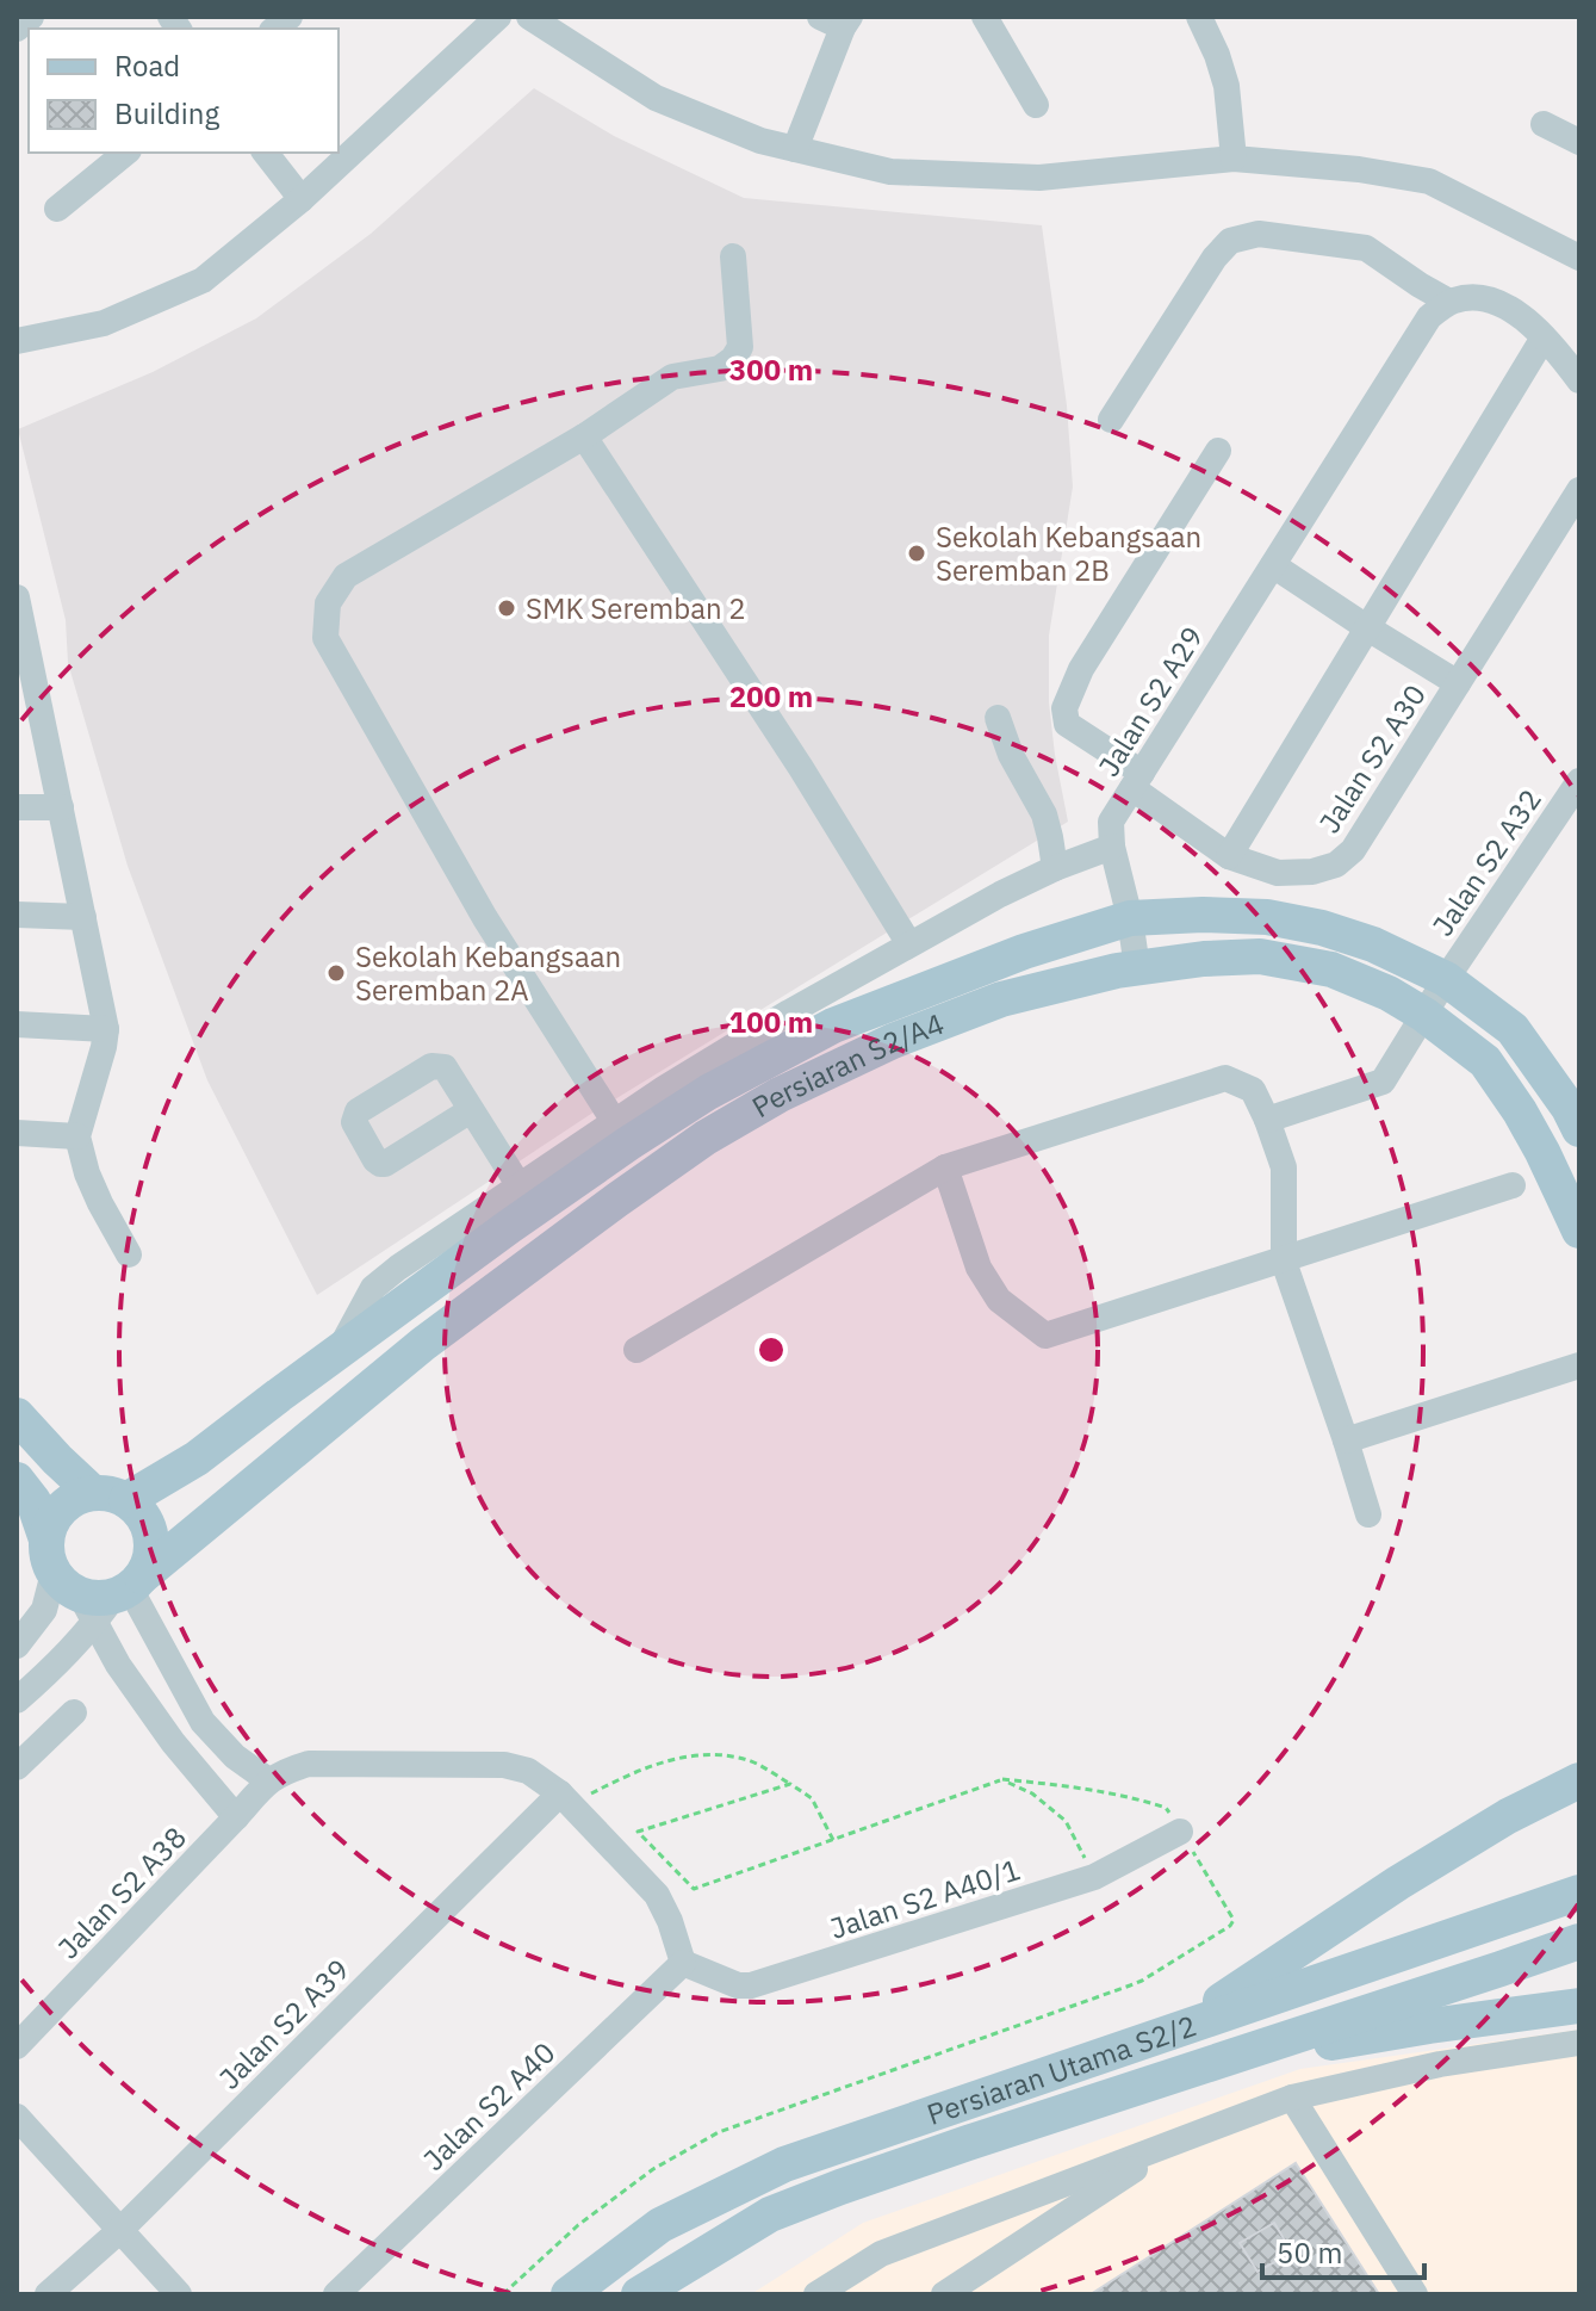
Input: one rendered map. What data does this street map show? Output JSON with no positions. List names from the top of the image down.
{
  "streets": {
    "main road": ["Persiaran S2/A4", "Persiaran Utama S2/2"],
    "street": [
      "Jalan S2 A29",
      "Jalan S2 A30",
      "Jalan S2 A32",
      "Jalan S2 A38",
      "Jalan S2 A40/1",
      "Jalan S2 A39",
      "Jalan S2 A40"
    ]
  },
  "crossings": [
    ["Jalan S2 A29", "Jalan S2 A30"],
    ["Jalan S2 A29", "Persiaran S2/A4"],
    ["Jalan S2 A32", "Persiaran S2/A4"],
    ["Jalan S2 A40/1", "Jalan S2 A40"]
  ],
  "places": ["Sekolah Kebangsaan Seremban 2B", "SMK Seremban 2", "Sekolah Kebangsaan Seremban 2A"],
  "legend": ["Road", "Building"],
  "scale_bar": "50 m",
  "rings": ["300 m", "200 m", "100 m"]
}
